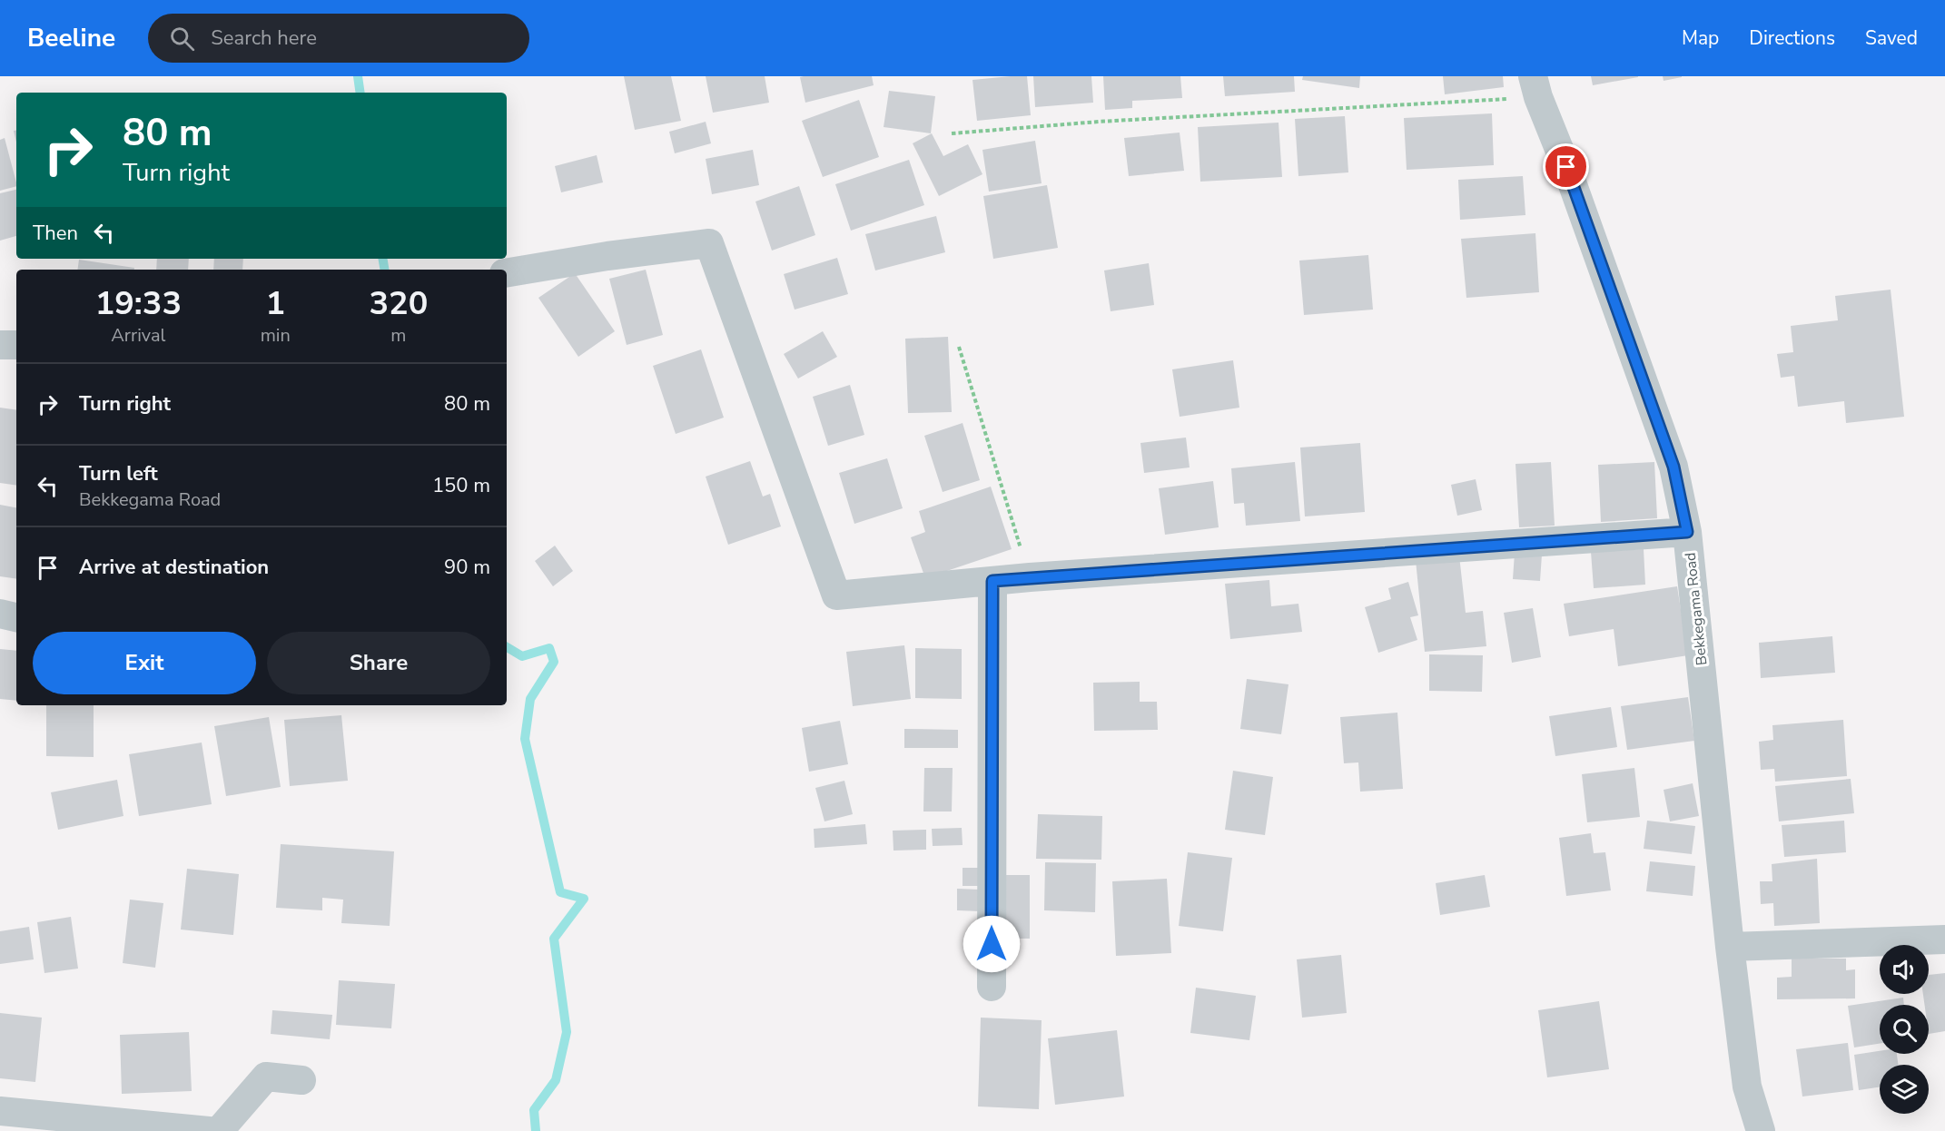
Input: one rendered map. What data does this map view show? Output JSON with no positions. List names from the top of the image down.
{
  "streets": {
    "street": ["Bekkegama Road"]
  },
  "page": {
    "header": "Beeline",
    "search": "Search here",
    "nav": ["Map", "Directions", "Saved"],
    "turn": ["80 m", "Turn right"],
    "then": "Then",
    "eta": [
      "19:33",
      "Arrival",
      "1",
      "min",
      "320",
      "m"
    ],
    "list": [
      {
        "name": "Turn right",
        "value": "80 m"
      },
      {
        "name": "Turn left",
        "note": "Bekkegama Road",
        "value": "150 m"
      },
      {
        "name": "Arrive at destination",
        "value": "90 m"
      }
    ],
    "buttons": ["Exit", "Share"]
  }
}
